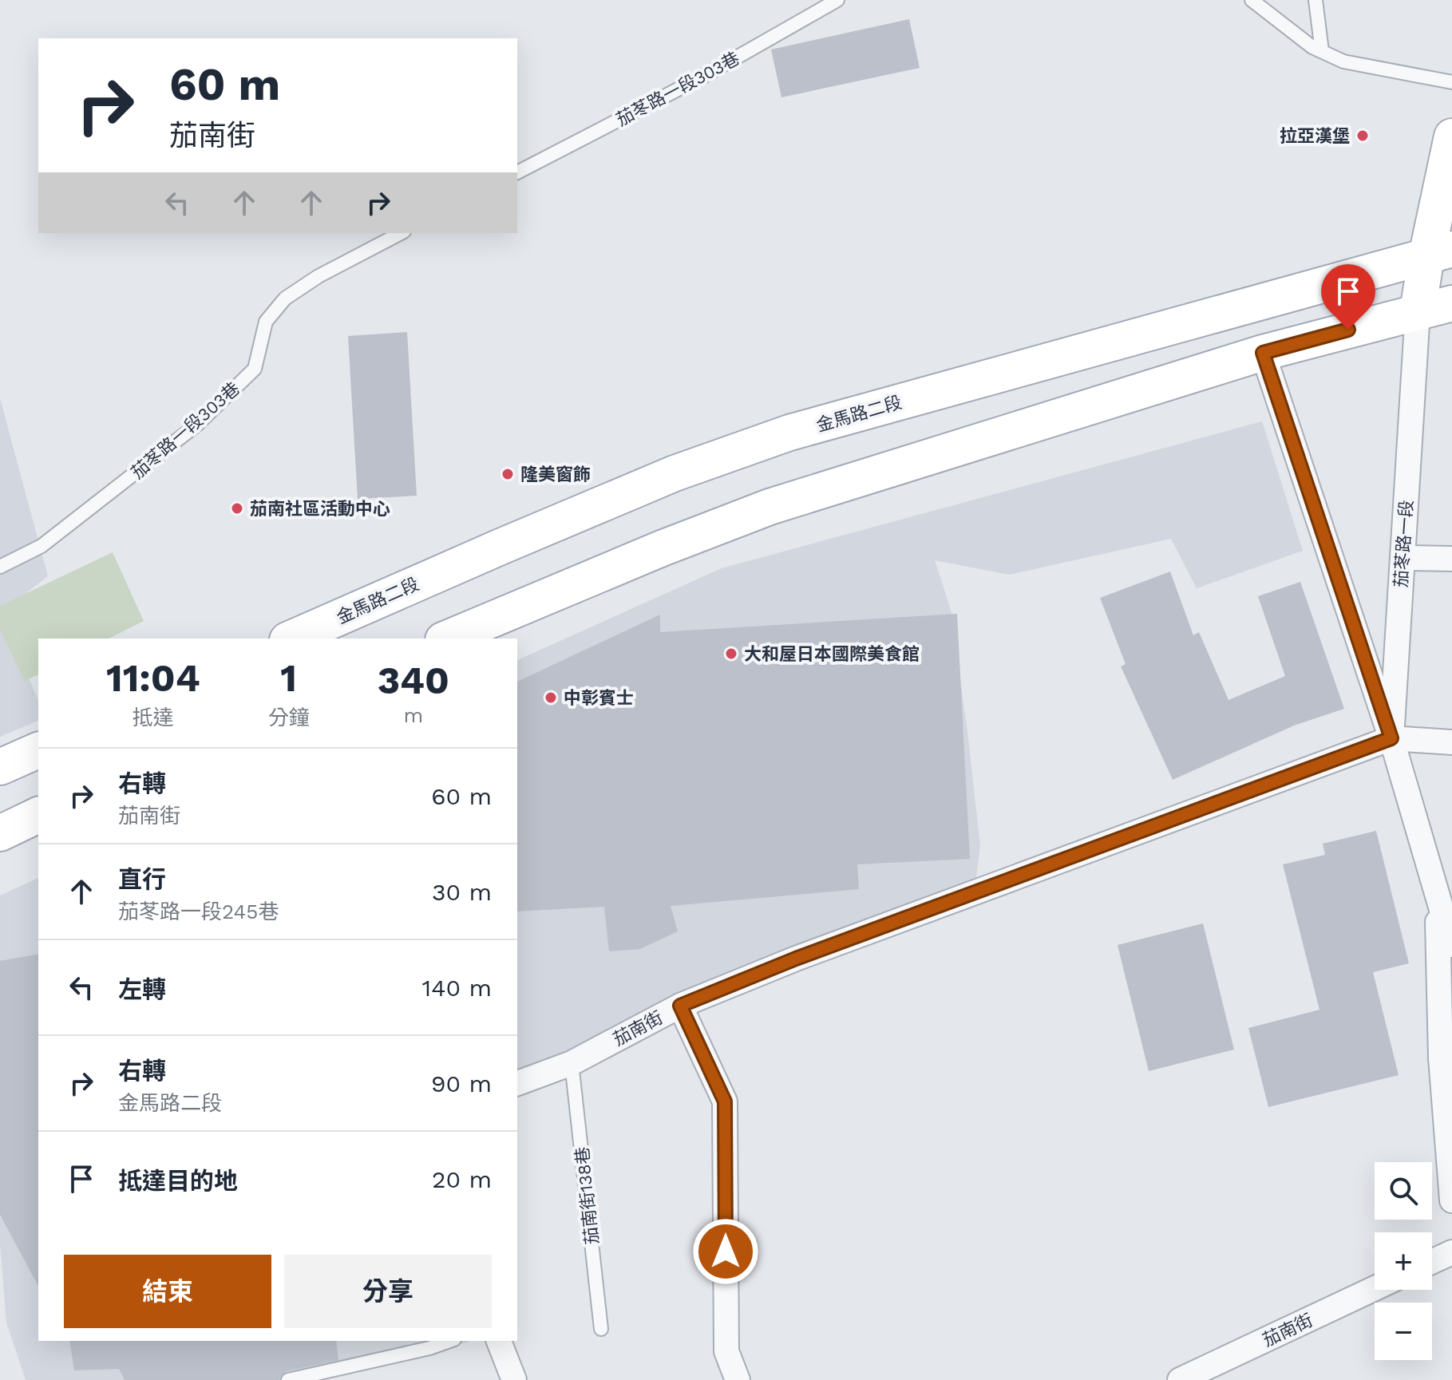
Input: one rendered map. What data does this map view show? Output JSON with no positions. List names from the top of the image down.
{
  "streets": {
    "main road": ["金馬路二段", "茄苳路一段"],
    "street": ["茄南街"],
    "lane": ["茄苳路一段303巷", "茄南街138巷"]
  },
  "crossings": [
    ["金馬路二段", "茄苳路一段"],
    ["茄苳路一段", "茄南街"],
    ["茄南街", "茄南街138巷"]
  ],
  "places": [
    "拉亞漢堡",
    "隆美窗飾",
    "茄南社區活動中心",
    "大和屋日本國際美食館",
    "中彰賓士"
  ],
  "page": {
    "turn": ["60 m", "茄南街"],
    "eta": [
      "11:04",
      "抵達",
      "1",
      "分鐘",
      "340",
      "m"
    ],
    "list": [
      {
        "name": "右轉",
        "note": "茄南街",
        "value": "60 m"
      },
      {
        "name": "直行",
        "note": "茄苳路一段245巷",
        "value": "30 m"
      },
      {
        "name": "左轉",
        "value": "140 m"
      },
      {
        "name": "右轉",
        "note": "金馬路二段",
        "value": "90 m"
      },
      {
        "name": "抵達目的地",
        "value": "20 m"
      }
    ],
    "map_buttons": ["+", "−"],
    "buttons": ["結束", "分享"]
  }
}
